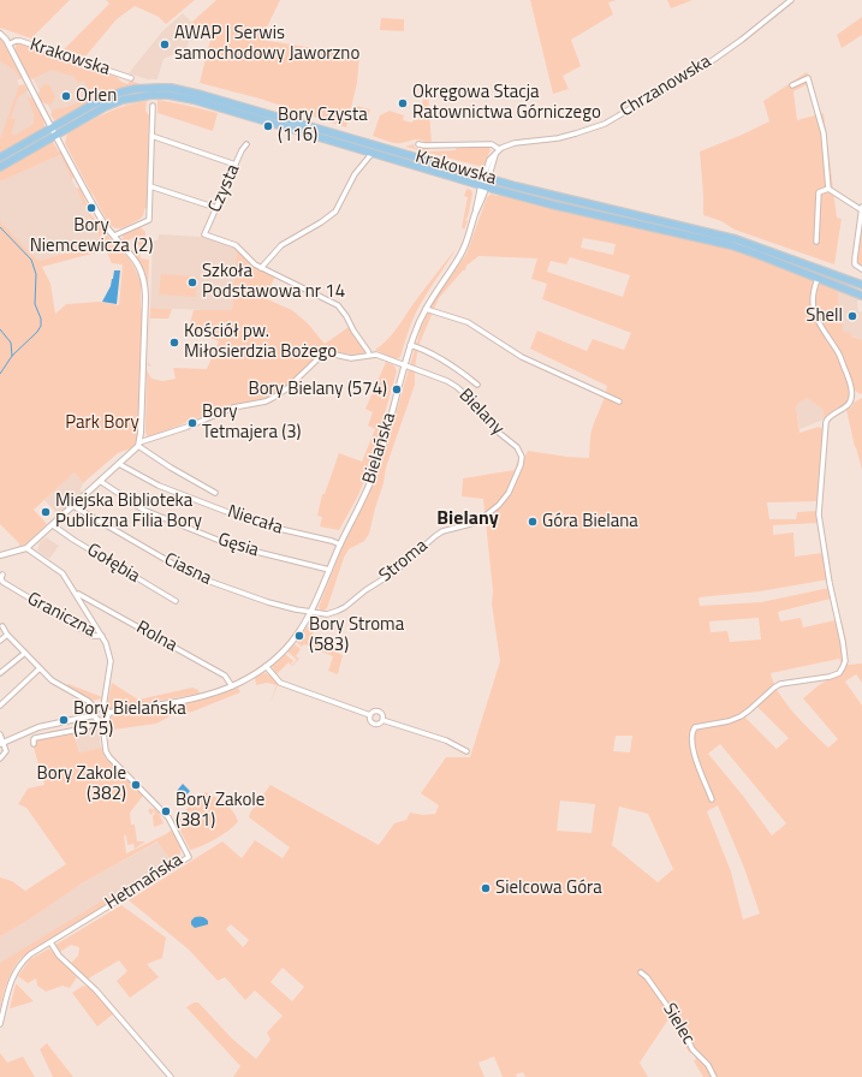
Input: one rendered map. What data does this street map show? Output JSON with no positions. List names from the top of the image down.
{
  "streets": {
    "main road": ["Krakowska"],
    "street": [
      "Chrzanowska",
      "Czysta",
      "Bielany",
      "Bielańska",
      "Niecała",
      "Gęsia",
      "Stroma",
      "Gołębia",
      "Ciasna",
      "Graniczna",
      "Rolna",
      "Hetmańska",
      "Sielec"
    ]
  },
  "crossings": [
    ["Krakowska", "Bielańska"],
    ["Bielany", "Bielańska"],
    ["Bielany", "Stroma"],
    ["Bielańska", "Niecała"],
    ["Bielańska", "Gęsia"],
    ["Bielańska", "Stroma"],
    ["Bielańska", "Ciasna"],
    ["Bielańska", "Rolna"],
    ["Bielańska", "Hetmańska"],
    ["Stroma", "Ciasna"]
  ],
  "districts": ["Bielany"],
  "parks": ["Park Bory"],
  "places": [
    "AWAP | Serwis samochodowy Jaworzno",
    "Orlen",
    "Okręgowa Stacja Ratownictwa Górniczego",
    "Bory Czysta (116)",
    "Bory Niemcewicza (2)",
    "Szkoła Podstawowa nr 14",
    "Shell",
    "Kościół pw. Miłosierdzia Bożego",
    "Bory Bielany (574)",
    "Bory Tetmajera (3)",
    "Miejska Biblioteka Publiczna Filia Bory",
    "Góra Bielana",
    "Bory Stroma (583)",
    "Bory Bielańska (575)",
    "Bory Zakole (382)",
    "Bory Zakole (381)",
    "Sielcowa Góra"
  ]
}
